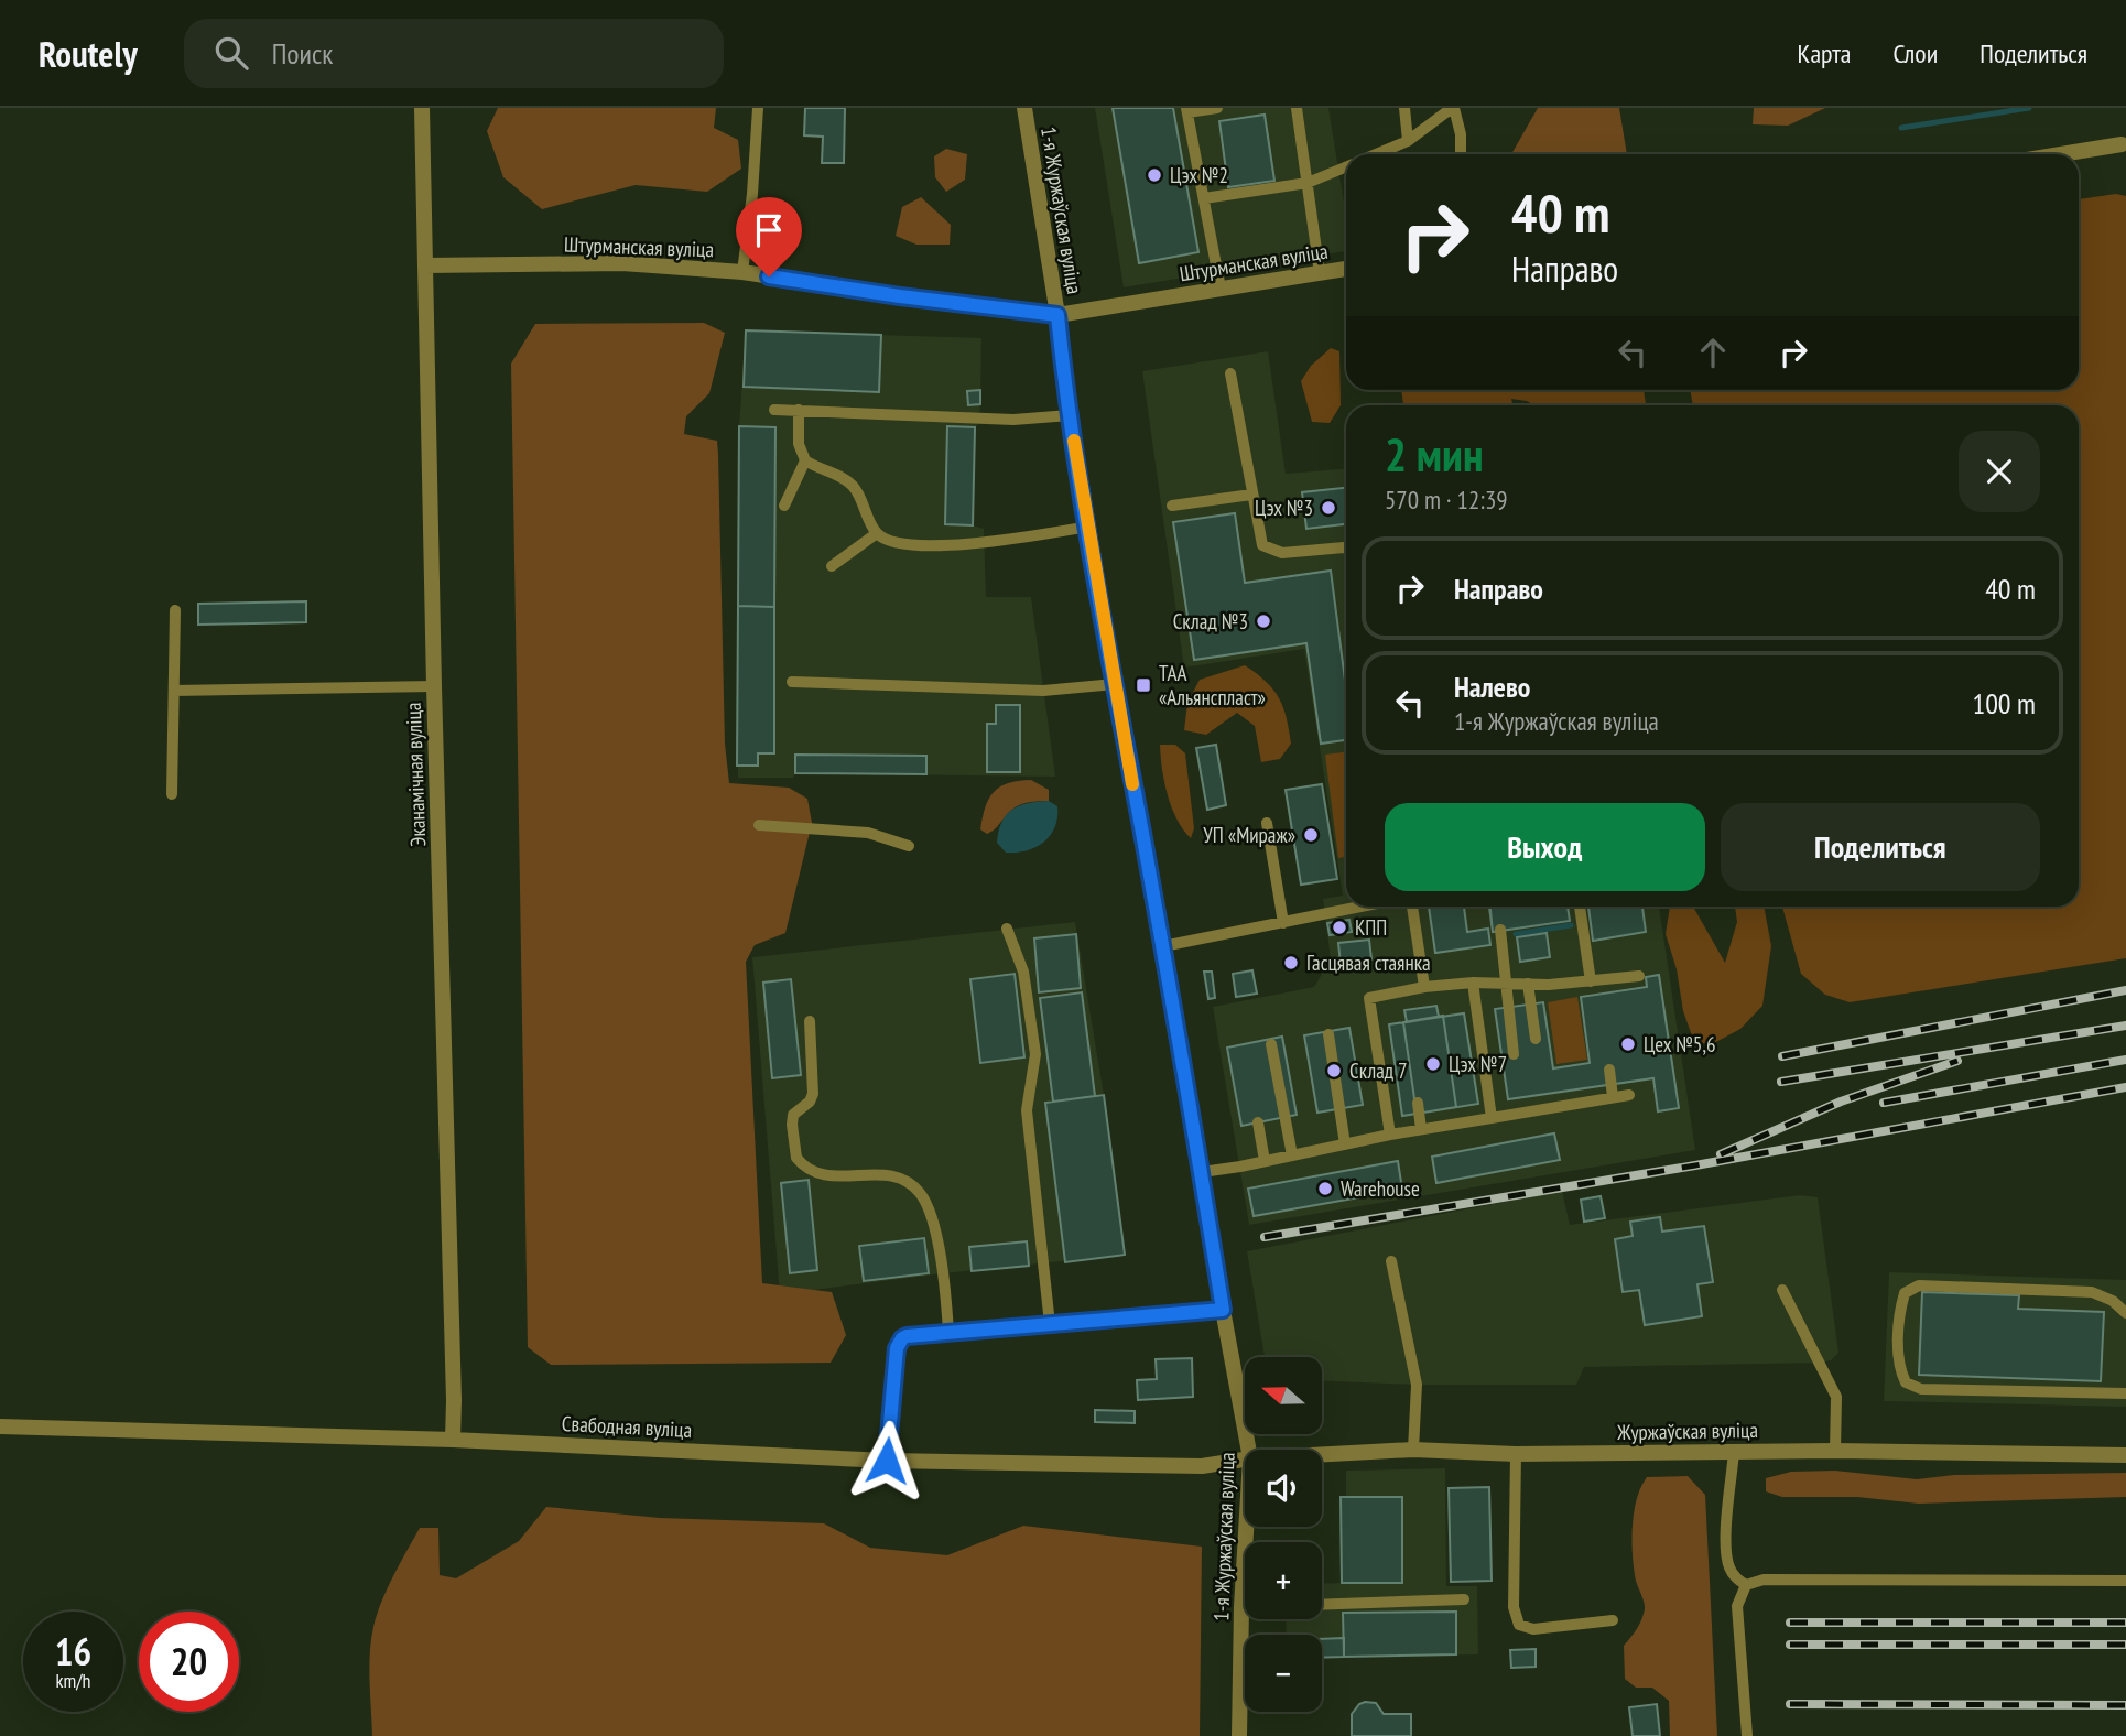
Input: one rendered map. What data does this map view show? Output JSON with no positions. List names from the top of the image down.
{
  "streets": {
    "street": [
      "1-я Журжаўская вуліца",
      "Штурманская вуліца",
      "Эканамічная вуліца",
      "Свабодная вуліца",
      "Журжаўская вуліца"
    ]
  },
  "crossings": [
    ["1-я Журжаўская вуліца", "Штурманская вуліца"],
    ["Штурманская вуліца", "Эканамічная вуліца"],
    ["Эканамічная вуліца", "Свабодная вуліца"]
  ],
  "places": {
    "other": [
      "Цэх №2",
      "Цэх №3",
      "Склад №3",
      "УП «Мираж»",
      "КПП",
      "Гасцявая стаянка",
      "Цех №5,6",
      "Цэх №7",
      "Склад 7",
      "Warehouse"
    ],
    "transit": ["ТАА «Альянспласт»"]
  },
  "north": "left",
  "page": {
    "header": "Routely",
    "search": "Поиск",
    "nav": ["Карта", "Слои", "Поделиться"],
    "turn": ["40 m", "Направо"],
    "heading": ["2 мин", "570 m · 12:39"],
    "list": [
      {
        "name": "Направо",
        "value": "40 m"
      },
      {
        "name": "Налево",
        "note": "1-я Журжаўская вуліца",
        "value": "100 m"
      }
    ],
    "buttons": ["Выход", "Поделиться"],
    "map_buttons": ["+", "−"],
    "speed": "16 km/h",
    "limit": "20"
  }
}
